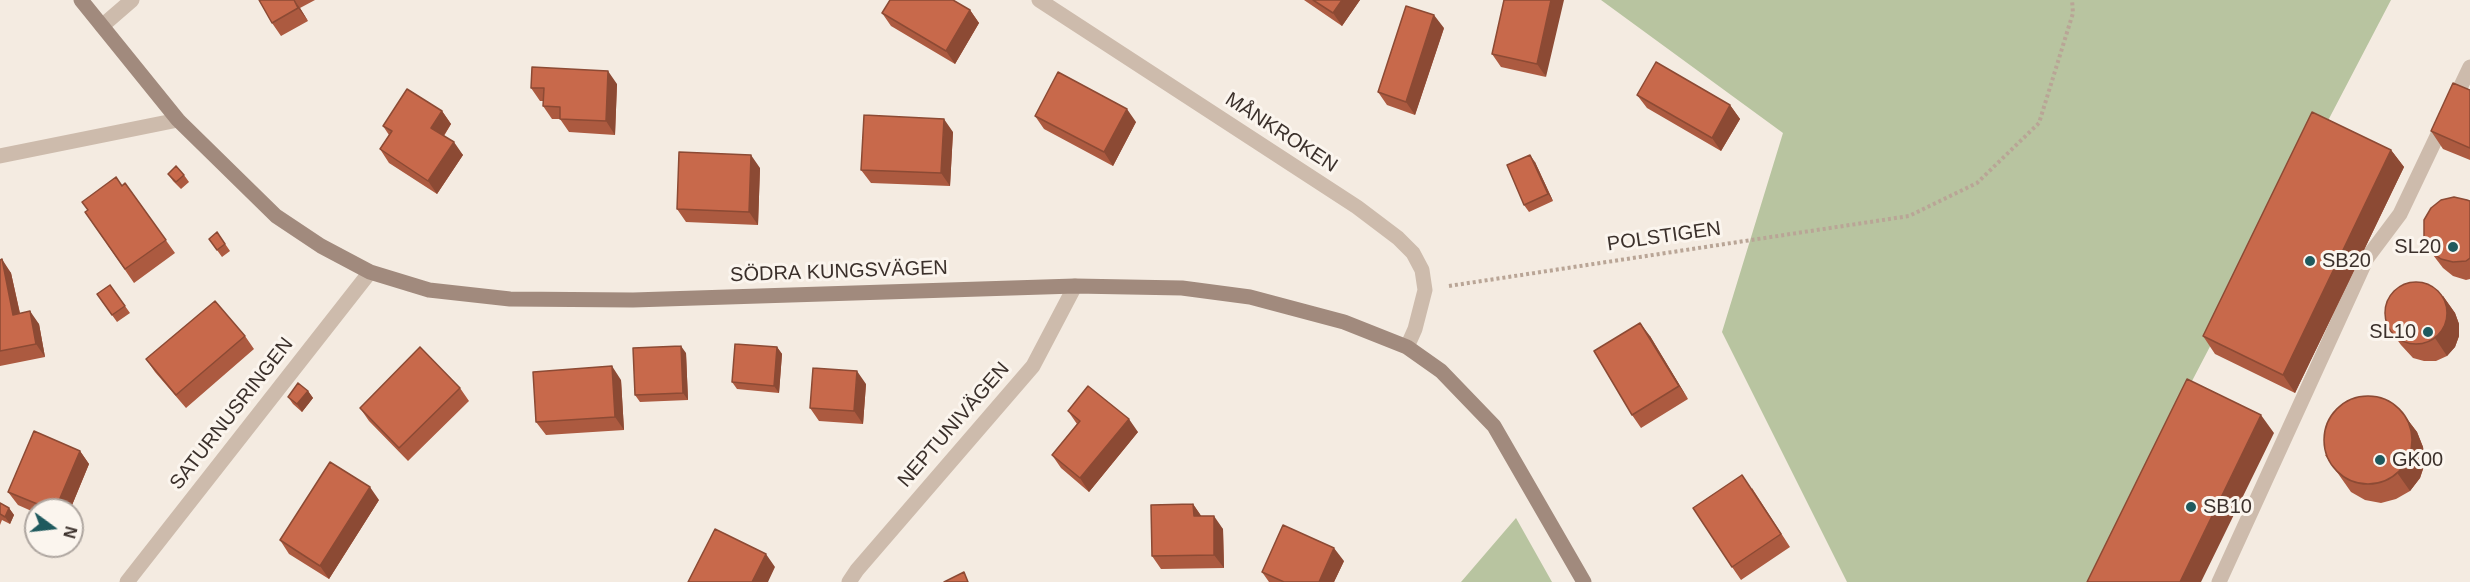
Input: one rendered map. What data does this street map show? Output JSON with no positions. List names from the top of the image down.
{
  "streets": {
    "street": [
      "MÅNKROKEN",
      "SÖDRA KUNGSVÄGEN",
      "SATURNUSRINGEN",
      "NEPTUNIVÄGEN"
    ],
    "path": ["POLSTIGEN"]
  },
  "crossings": [
    ["MÅNKROKEN", "POLSTIGEN"],
    ["MÅNKROKEN", "SÖDRA KUNGSVÄGEN"],
    ["SÖDRA KUNGSVÄGEN", "SATURNUSRINGEN"],
    ["SÖDRA KUNGSVÄGEN", "NEPTUNIVÄGEN"]
  ],
  "places": [
    "SL20",
    "SB20",
    "SL10",
    "GK00",
    "SB10"
  ],
  "north": "right"
}
